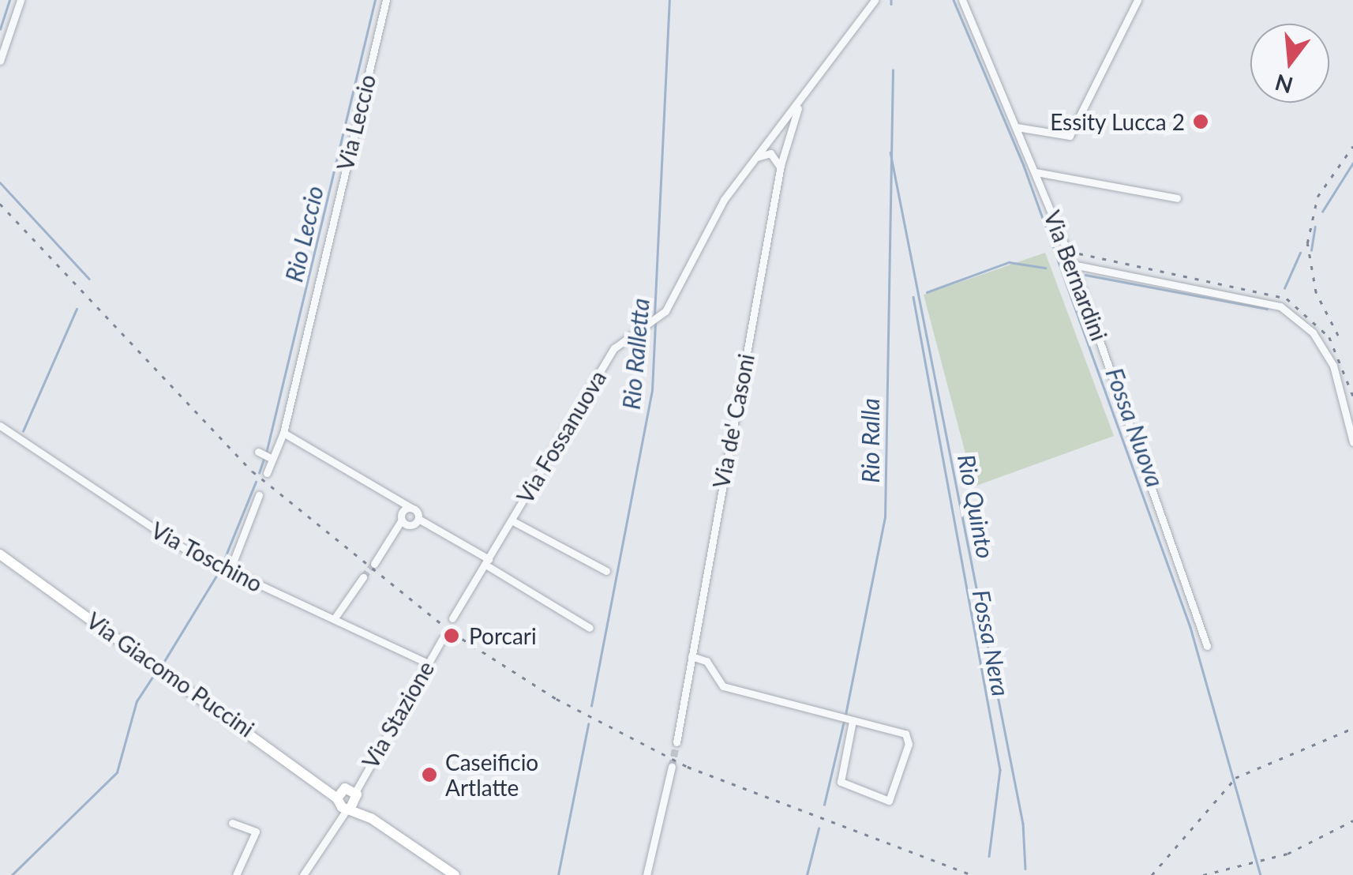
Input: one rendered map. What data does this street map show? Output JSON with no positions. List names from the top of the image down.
{
  "streets": {
    "main road": ["Via Giacomo Puccini"],
    "street": [
      "Via Leccio",
      "Via Bernardini",
      "Via de' Casoni",
      "Via Fossanuova",
      "Via Toschino",
      "Via Stazione"
    ]
  },
  "crossings": [
    ["Via de' Casoni", "Via Fossanuova"],
    ["Via Toschino", "Via Stazione"]
  ],
  "water": [
    "Rio Leccio",
    "Rio Ralletta",
    "Fossa Nuova",
    "Rio Ralla",
    "Rio Quinto",
    "Fossa Nera"
  ],
  "places": ["Essity Lucca 2", "Porcari", "Caseificio Artlatte"],
  "north": "bottom"
}
